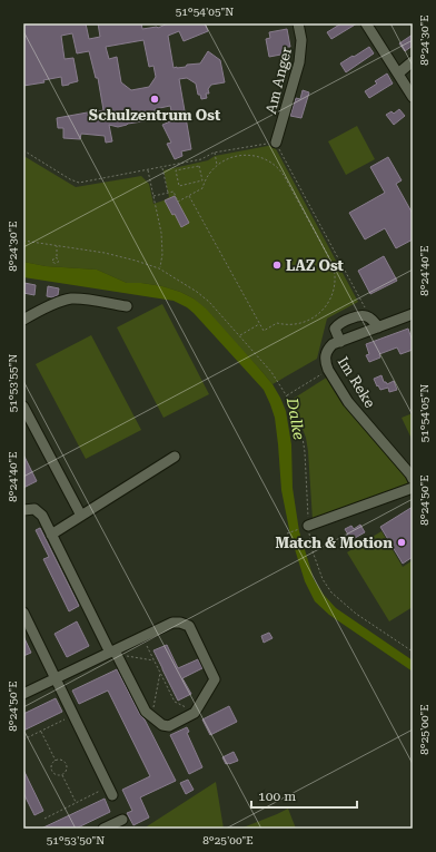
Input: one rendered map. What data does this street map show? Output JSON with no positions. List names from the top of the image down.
{
  "streets": {
    "street": ["Am Anger", "Im Reke"]
  },
  "water": ["Dalke"],
  "places": ["Schulzentrum Ost", "LAZ Ost", "Match & Motion"],
  "scale_bar": "100 m",
  "coordinates": [
    "51°54'05\"N",
    "8°24'30\"E",
    "8°24'40\"E",
    "51°53'55\"N",
    "8°24'50\"E",
    "8°25'00\"E",
    "51°53'50\"N"
  ]
}
